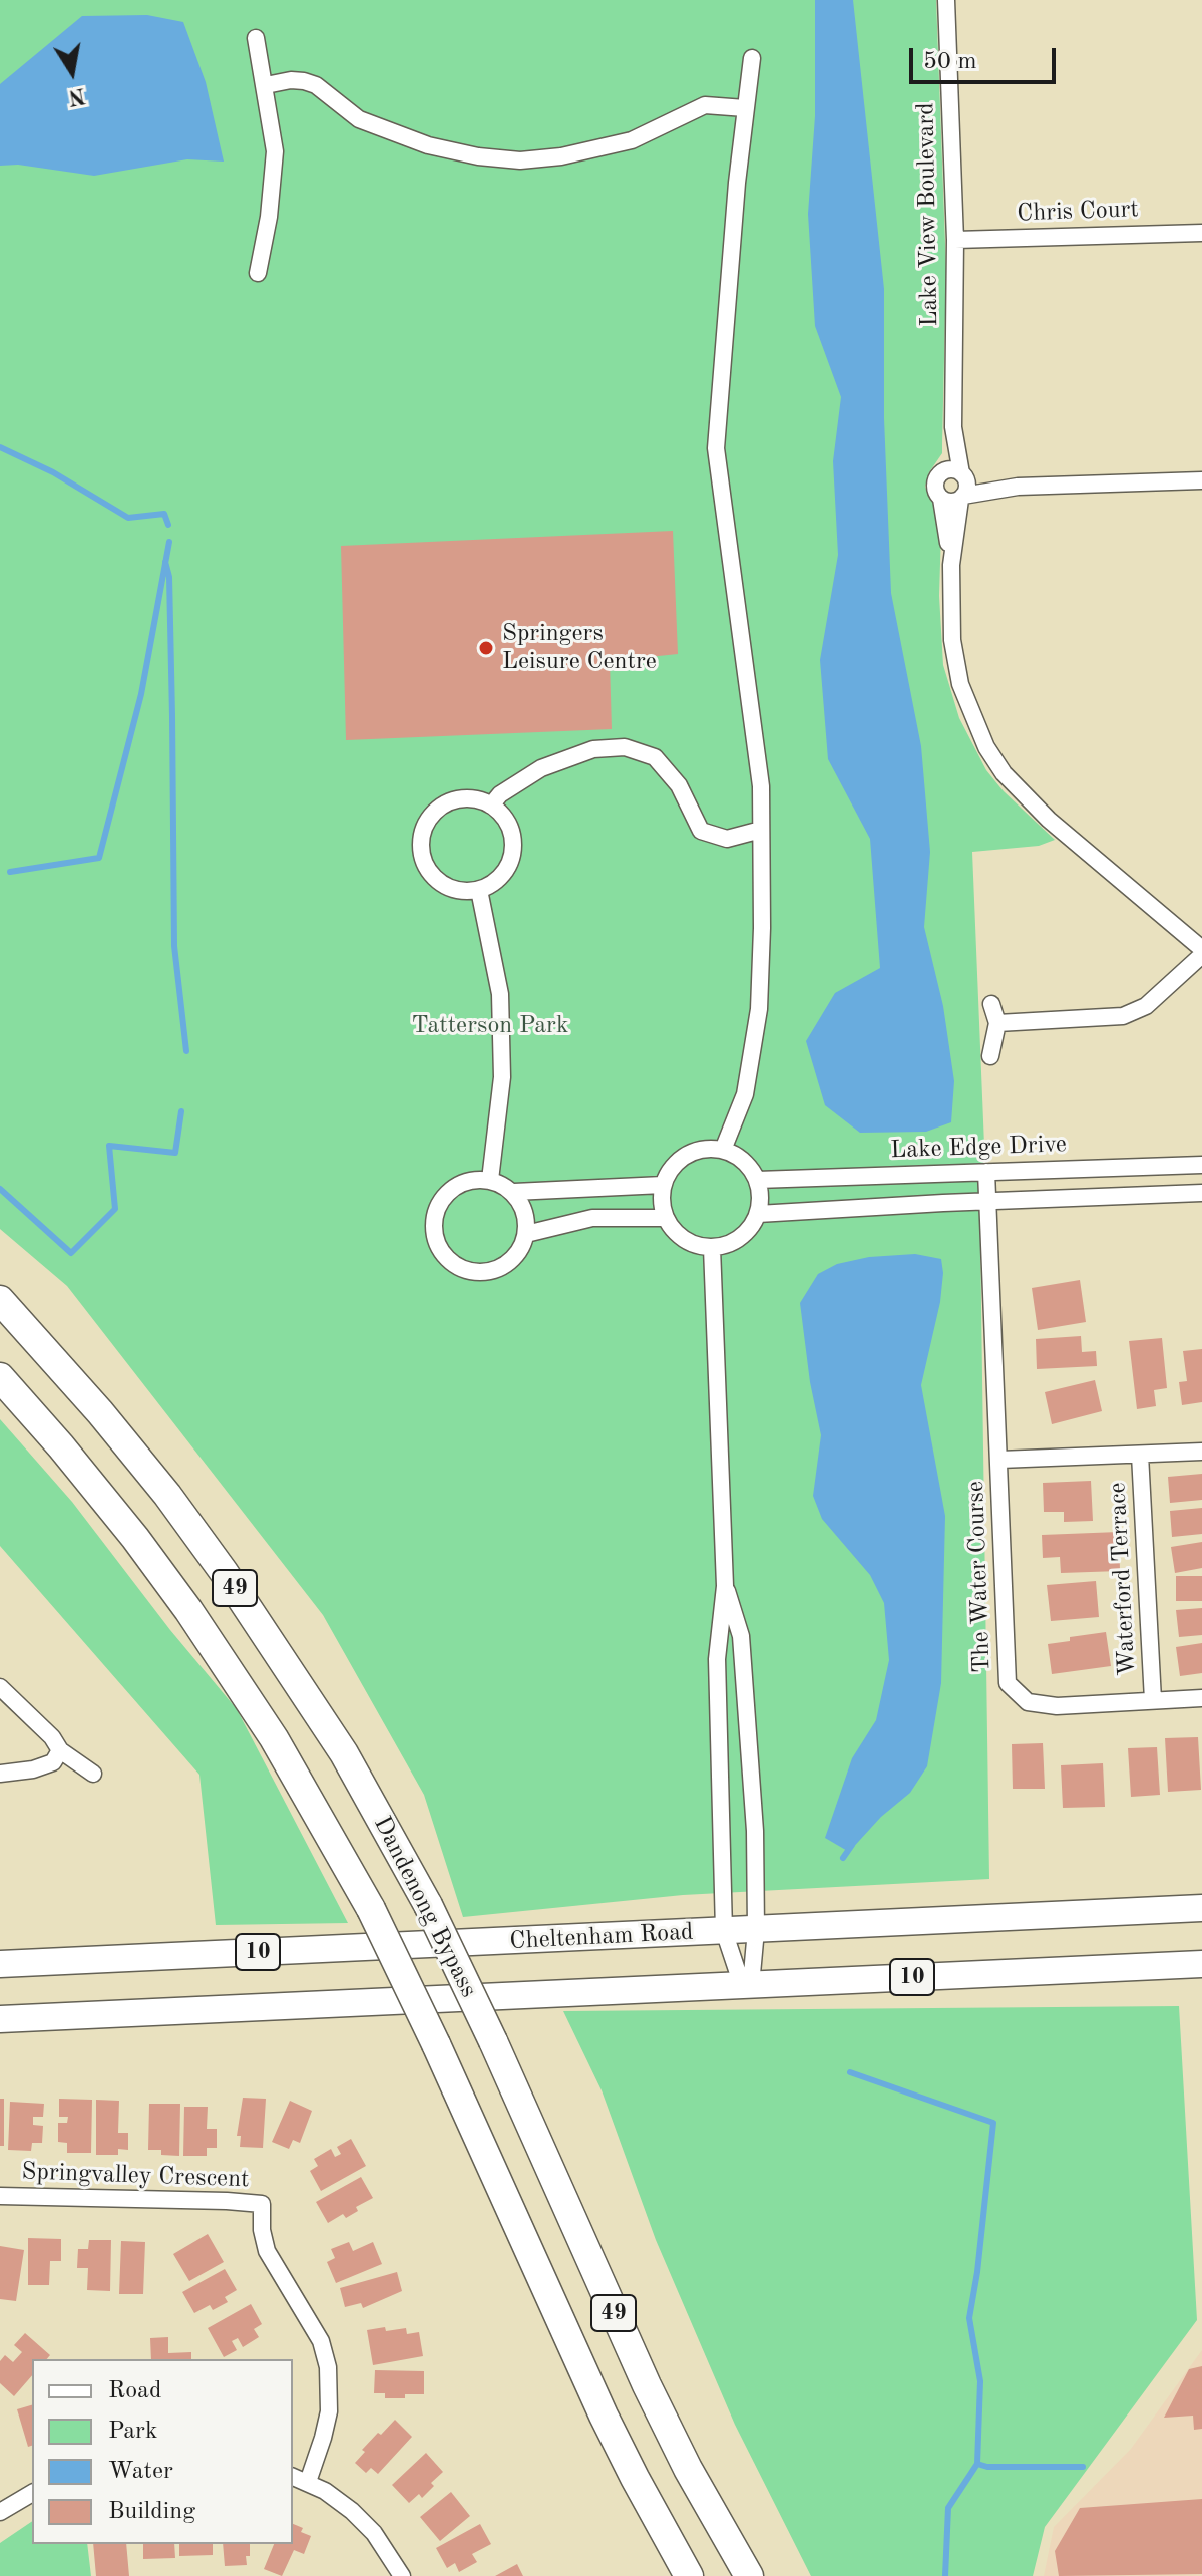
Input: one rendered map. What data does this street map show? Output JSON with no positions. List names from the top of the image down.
{
  "streets": {
    "highway": ["49", "Dandenong Bypass"],
    "main road": ["Cheltenham Road", "10"],
    "street": [
      "Chris Court",
      "Lake View Boulevard",
      "Lake Edge Drive",
      "The Water Course",
      "Waterford Terrace",
      "Springvalley Crescent"
    ]
  },
  "crossings": [
    ["Chris Court", "Lake View Boulevard"],
    ["Lake Edge Drive", "The Water Course"],
    ["The Water Course", "Waterford Terrace"]
  ],
  "parks": ["Tatterson Park"],
  "places": ["Springers Leisure Centre"],
  "legend": [
    "Road",
    "Park",
    "Water",
    "Building"
  ],
  "scale_bar": "50 m",
  "north": "bottom"
}
